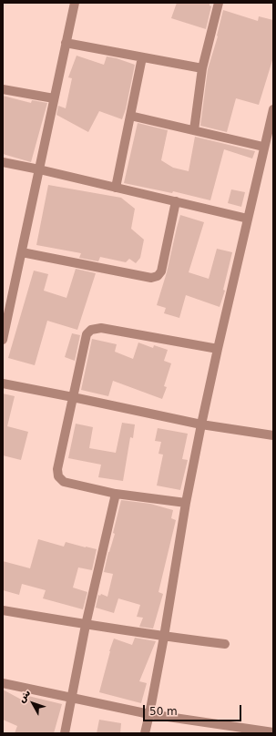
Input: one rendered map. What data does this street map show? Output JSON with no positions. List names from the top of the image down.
{
  "scale_bar": "50 m",
  "north": "top left"
}
